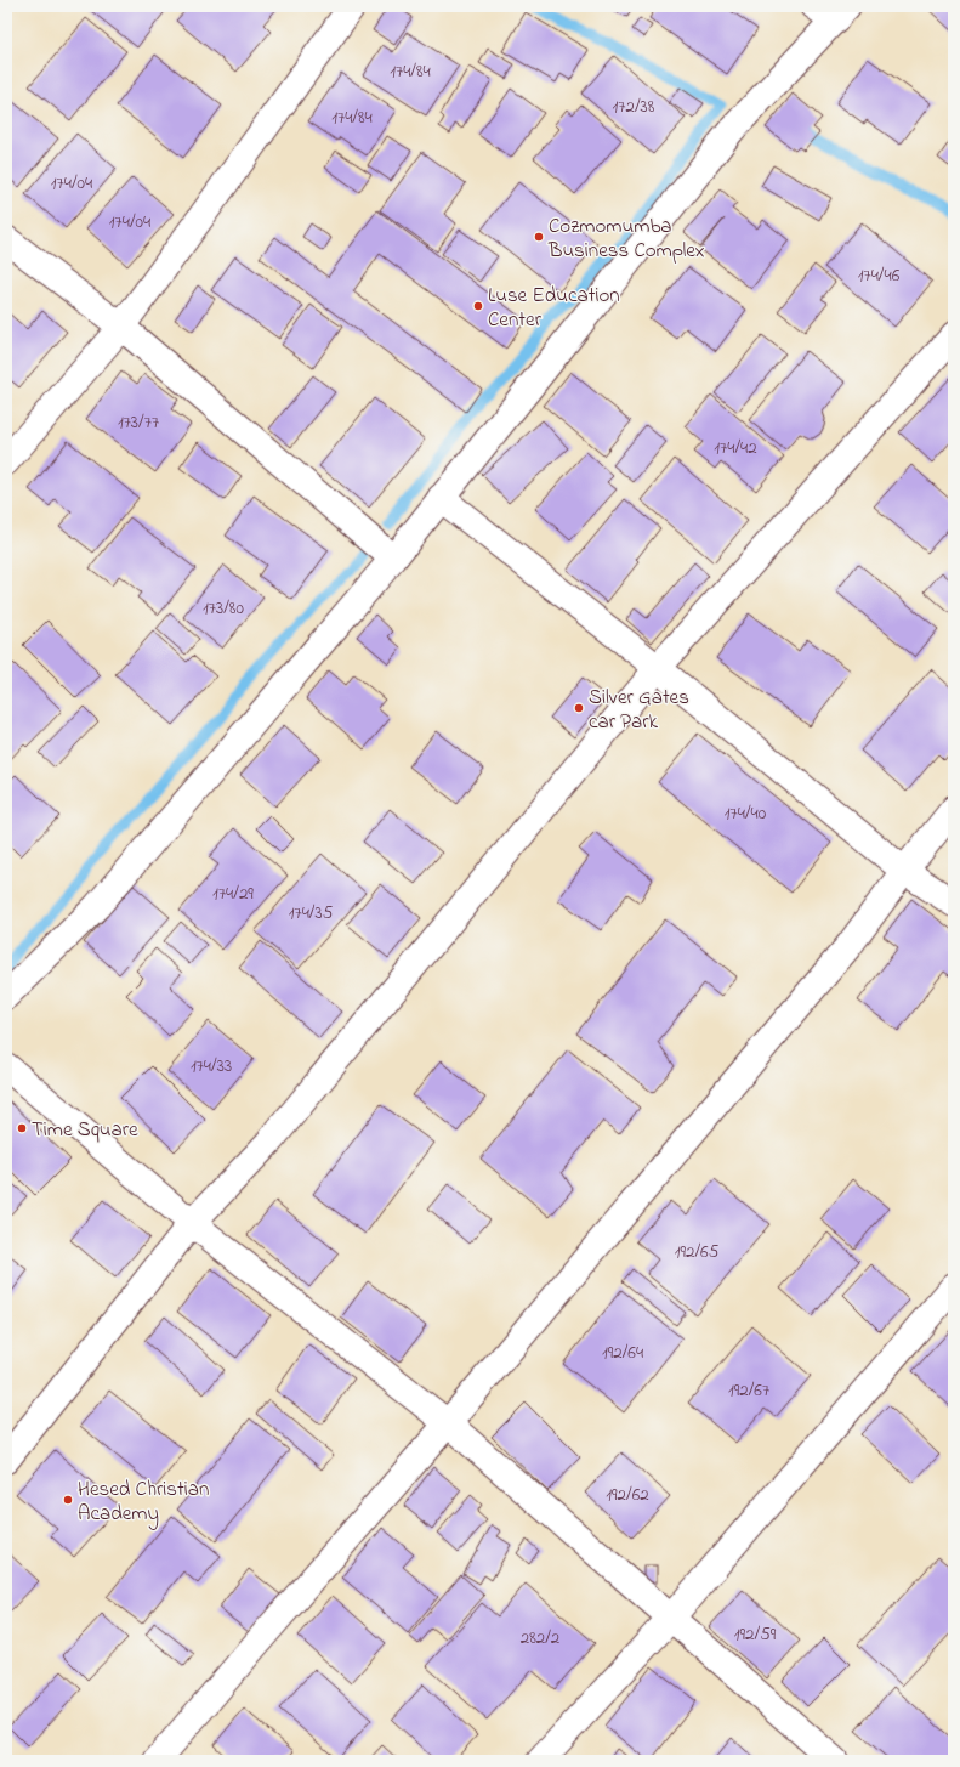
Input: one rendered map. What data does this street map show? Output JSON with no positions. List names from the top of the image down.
{
  "places": [
    "Cozmomumba Business Complex",
    "Luse Education Center",
    "Silver Gates car Park",
    "Time Square",
    "Hesed Christian Academy"
  ],
  "house_numbers": [
    "174/84",
    "172/38",
    "174/84",
    "174/04",
    "174/04",
    "174/46",
    "173/77",
    "174/42",
    "173/80",
    "174/40",
    "174/29",
    "174/35",
    "174/33",
    "192/65",
    "192/64",
    "192/67",
    "192/62",
    "192/59",
    "282/2"
  ]
}
